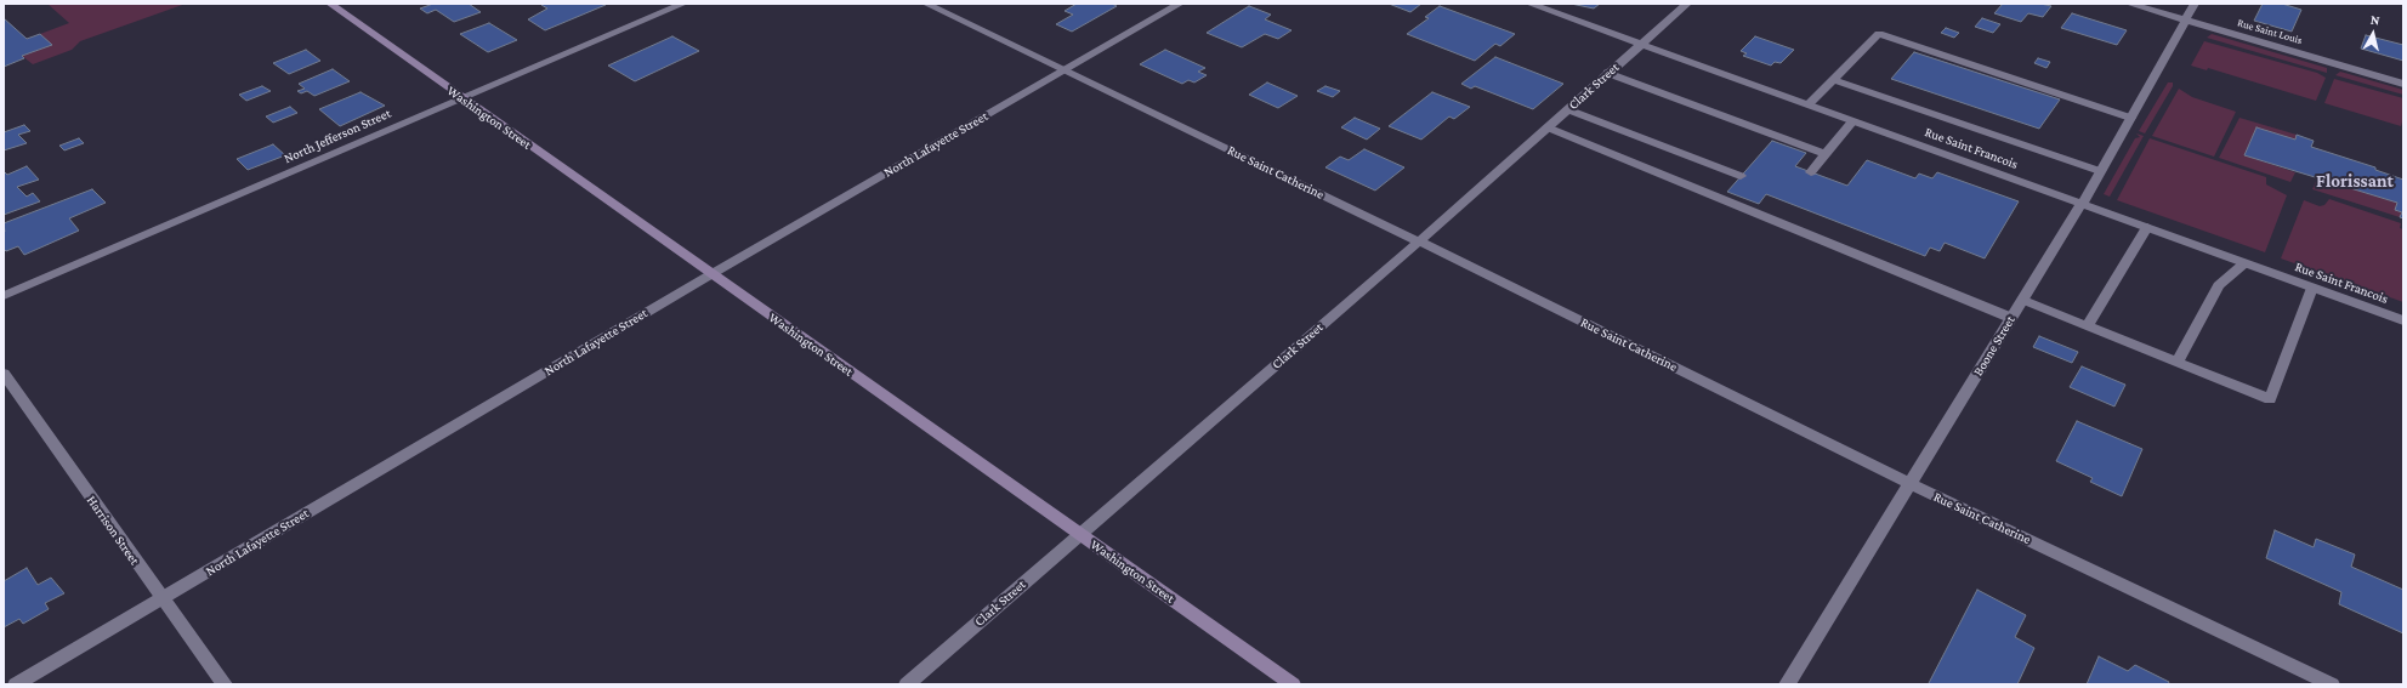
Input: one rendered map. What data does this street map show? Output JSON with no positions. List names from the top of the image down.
{
  "streets": {
    "main road": ["Washington Street"],
    "street": [
      "Rue Saint Louis",
      "Clark Street",
      "North Jefferson Street",
      "North Lafayette Street",
      "Rue Saint Francois",
      "Rue Saint Catherine",
      "Boone Street",
      "Harrison Street"
    ]
  },
  "crossings": [
    ["Rue Saint Louis", "Boone Street"],
    ["Clark Street", "Washington Street"],
    ["Clark Street", "Rue Saint Francois"],
    ["Clark Street", "Rue Saint Catherine"],
    ["Washington Street", "North Jefferson Street"],
    ["Washington Street", "North Lafayette Street"],
    ["North Lafayette Street", "Rue Saint Catherine"],
    ["North Lafayette Street", "Harrison Street"],
    ["Rue Saint Francois", "Boone Street"],
    ["Rue Saint Catherine", "Boone Street"]
  ],
  "districts": ["Florissant"],
  "north": "top"
}
